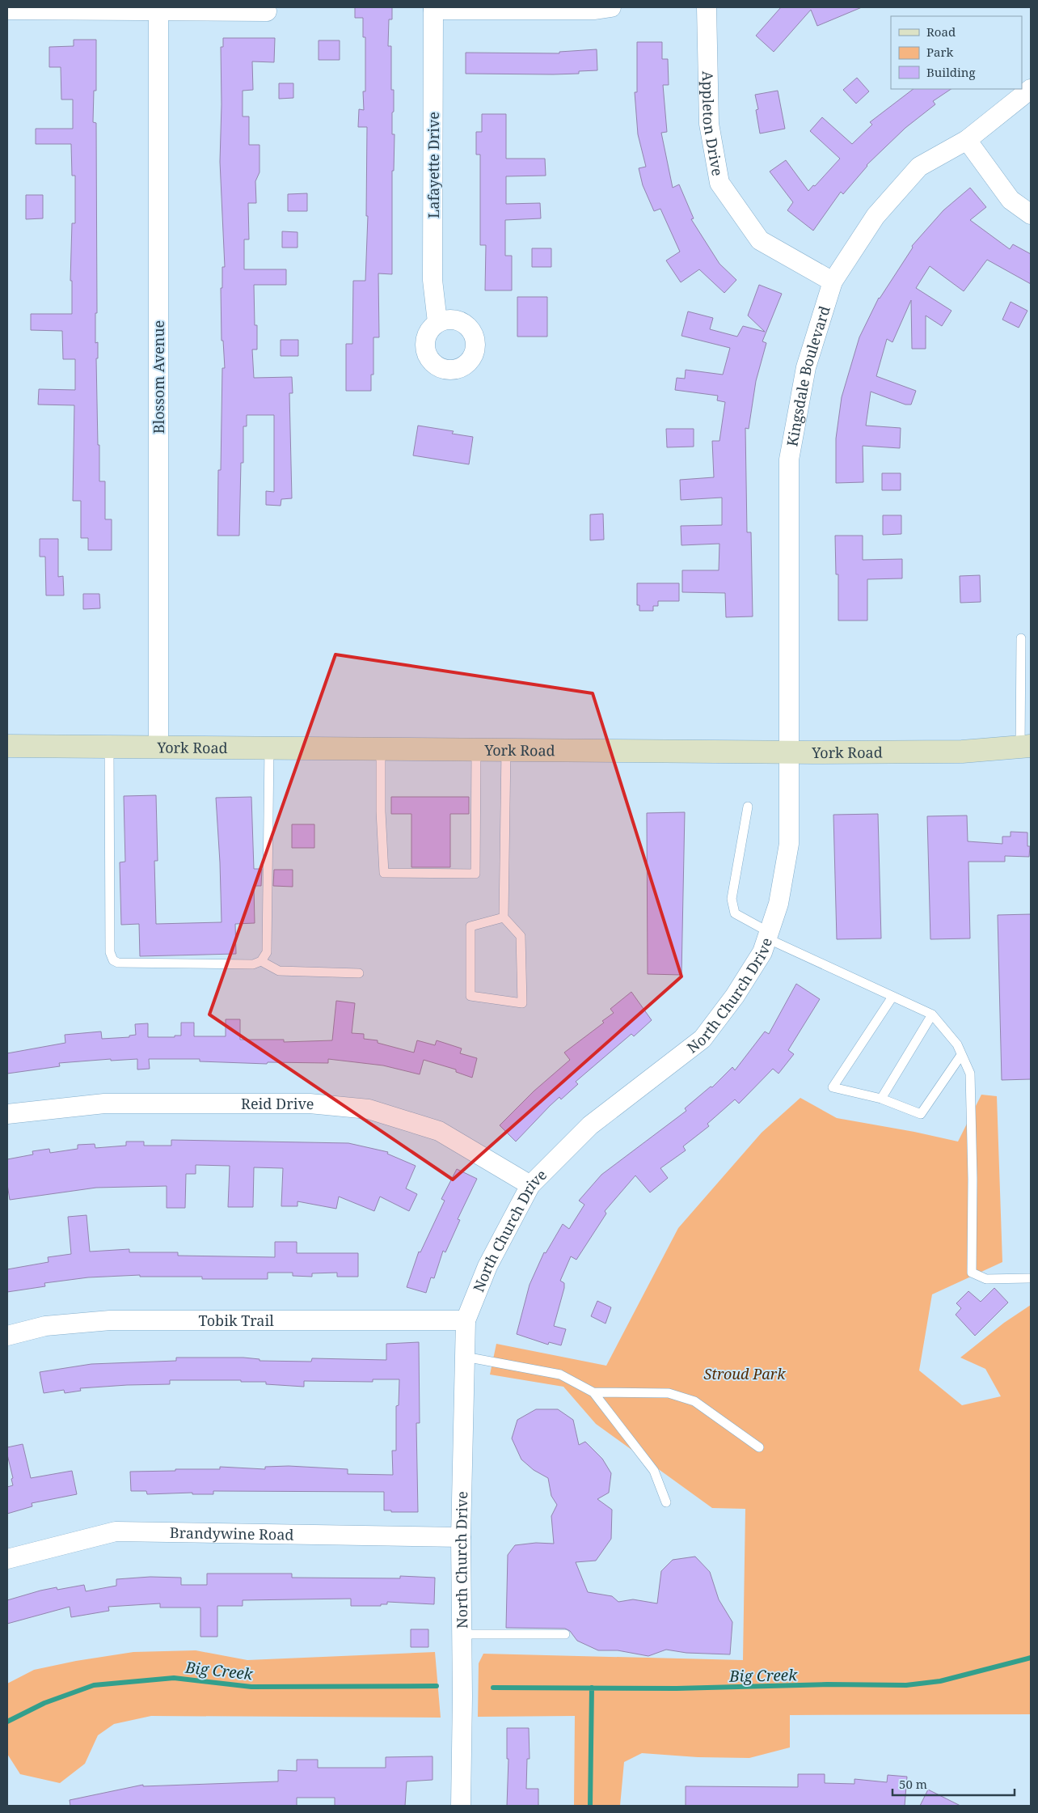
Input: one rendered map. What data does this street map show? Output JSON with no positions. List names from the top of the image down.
{
  "streets": {
    "main road": ["York Road"],
    "street": [
      "Appleton Drive",
      "Lafayette Drive",
      "Kingsdale Boulevard",
      "Blossom Avenue",
      "North Church Drive",
      "Reid Drive",
      "Tobik Trail",
      "Brandywine Road"
    ]
  },
  "crossings": [
    ["Appleton Drive", "Kingsdale Boulevard"],
    ["Kingsdale Boulevard", "York Road"],
    ["Kingsdale Boulevard", "North Church Drive"],
    ["Blossom Avenue", "York Road"],
    ["York Road", "North Church Drive"],
    ["North Church Drive", "Reid Drive"],
    ["North Church Drive", "Tobik Trail"],
    ["North Church Drive", "Brandywine Road"]
  ],
  "water": ["Big Creek"],
  "parks": ["Stroud Park"],
  "legend": ["Road", "Park", "Building"],
  "scale_bar": "50 m"
}
